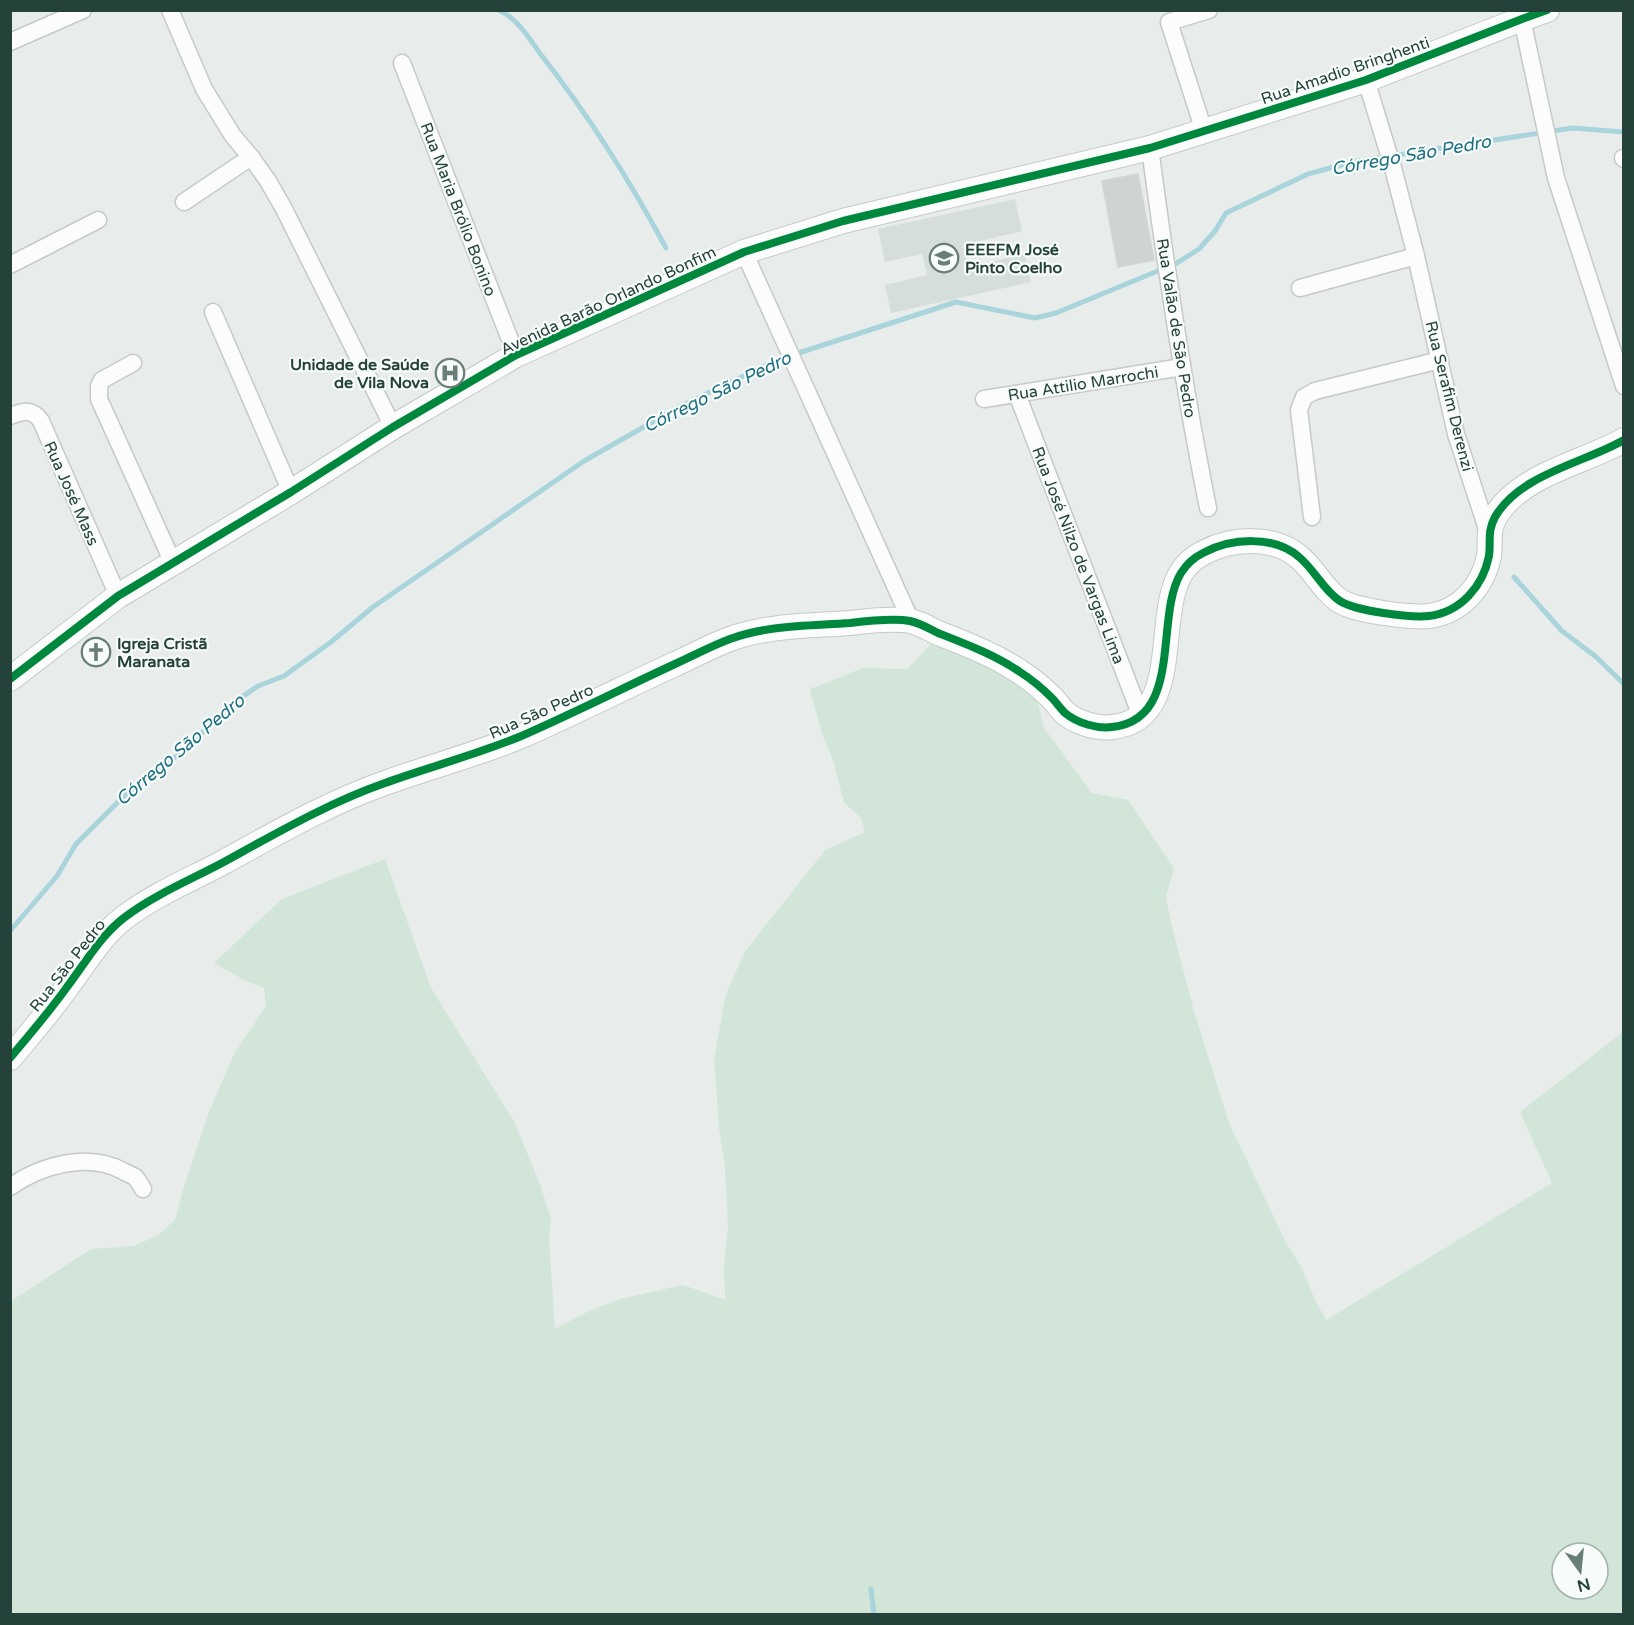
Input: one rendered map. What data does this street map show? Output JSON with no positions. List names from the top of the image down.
{
  "streets": {
    "street": [
      "Rua Amadio Bringhenti",
      "Rua Maria Brólio Bonino",
      "Avenida Barão Orlando Bonfim",
      "Rua Valão de São Pedro",
      "Rua Attilio Marrochi",
      "Rua Serafim Derenzi",
      "Rua José Mass",
      "Rua José Nilzo de Vargas Lima",
      "Rua São Pedro"
    ]
  },
  "crossings": [
    ["Rua Amadio Bringhenti", "Avenida Barão Orlando Bonfim"],
    ["Rua Amadio Bringhenti", "Rua Valão de São Pedro"],
    ["Rua Amadio Bringhenti", "Rua Serafim Derenzi"],
    ["Rua Maria Brólio Bonino", "Avenida Barão Orlando Bonfim"],
    ["Avenida Barão Orlando Bonfim", "Rua Valão de São Pedro"],
    ["Avenida Barão Orlando Bonfim", "Rua José Mass"],
    ["Rua Valão de São Pedro", "Rua Attilio Marrochi"],
    ["Rua Attilio Marrochi", "Rua José Nilzo de Vargas Lima"],
    ["Rua José Nilzo de Vargas Lima", "Rua São Pedro"]
  ],
  "water": ["Córrego São Pedro"],
  "places": {
    "school or university": ["EEEFM José Pinto Coelho"],
    "hospital": ["Unidade de Saúde de Vila Nova"],
    "church": ["Igreja Cristã Maranata"]
  },
  "north": "bottom"
}
